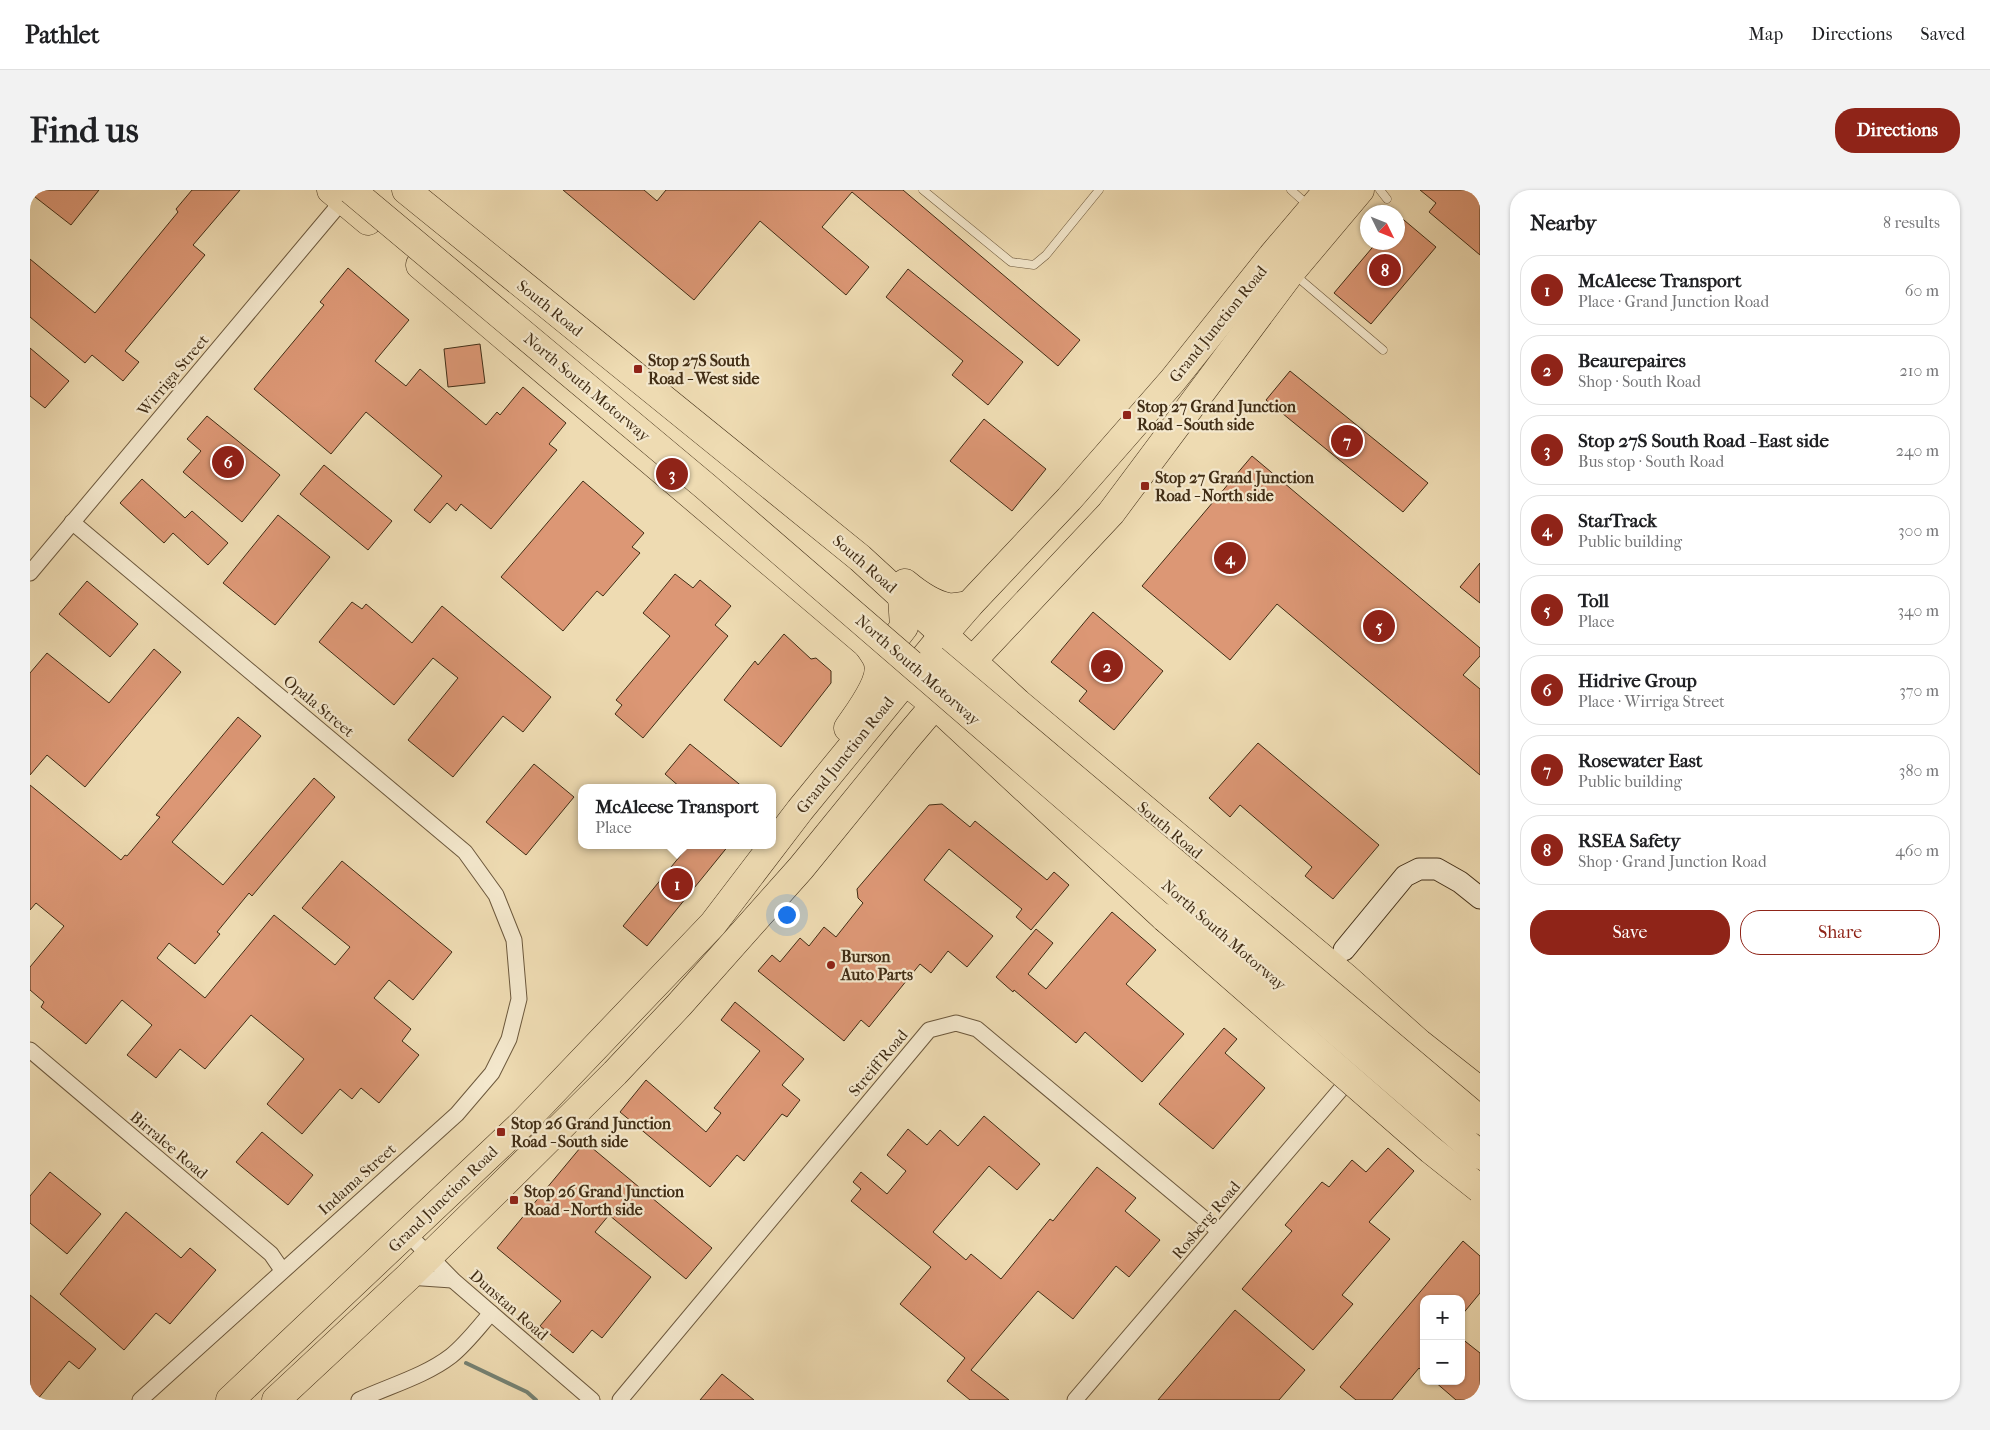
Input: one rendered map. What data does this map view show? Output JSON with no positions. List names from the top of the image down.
{
  "streets": {
    "highway": ["South Road", "Grand Junction Road", "North South Motorway"],
    "street": [
      "Wirriga Street",
      "Opala Street",
      "Streiff Road",
      "Birralee Road",
      "Indama Street",
      "Rosberg Road",
      "Dunstan Road"
    ]
  },
  "crossings": [
    ["South Road", "Grand Junction Road"],
    ["Grand Junction Road", "Dunstan Road"],
    ["Wirriga Street", "North South Motorway"],
    ["Wirriga Street", "Opala Street"],
    ["Opala Street", "Indama Street"],
    ["Streiff Road", "Rosberg Road"],
    ["Birralee Road", "Indama Street"]
  ],
  "places": {
    "transit": [
      "Stop 27S South Road - West side",
      "Stop 27 Grand Junction Road - South side",
      "Stop 27 Grand Junction Road - North side",
      "Stop 26 Grand Junction Road - South side",
      "Stop 26 Grand Junction Road - North side"
    ],
    "other": ["Burson Auto Parts"]
  },
  "north": "bottom right",
  "page": {
    "header": "Pathlet",
    "nav": ["Map", "Directions", "Saved"],
    "buttons": [
      "Directions",
      ["Save", "Share"]
    ],
    "title": "Find us",
    "heading": ["Nearby", "8 results"],
    "pins": [
      "8",
      "7",
      "6",
      "3",
      "4",
      "5",
      "2",
      "1"
    ],
    "list": [
      {
        "mark": "1",
        "name": "McAleese Transport",
        "note": "Place · Grand Junction Road",
        "value": "60 m"
      },
      {
        "mark": "2",
        "name": "Beaurepaires",
        "note": "Shop · South Road",
        "value": "210 m"
      },
      {
        "mark": "3",
        "name": "Stop 27S South Road - East side",
        "note": "Bus stop · South Road",
        "value": "240 m"
      },
      {
        "mark": "4",
        "name": "StarTrack",
        "note": "Public building",
        "value": "300 m"
      },
      {
        "mark": "5",
        "name": "Toll",
        "note": "Place",
        "value": "340 m"
      },
      {
        "mark": "6",
        "name": "Hidrive Group",
        "note": "Place · Wirriga Street",
        "value": "370 m"
      },
      {
        "mark": "7",
        "name": "Rosewater East",
        "note": "Public building",
        "value": "380 m"
      },
      {
        "mark": "8",
        "name": "RSEA Safety",
        "note": "Shop · Grand Junction Road",
        "value": "460 m"
      }
    ],
    "popup": ["McAleese Transport", "Place"],
    "map_buttons": ["+", "−"]
  }
}
